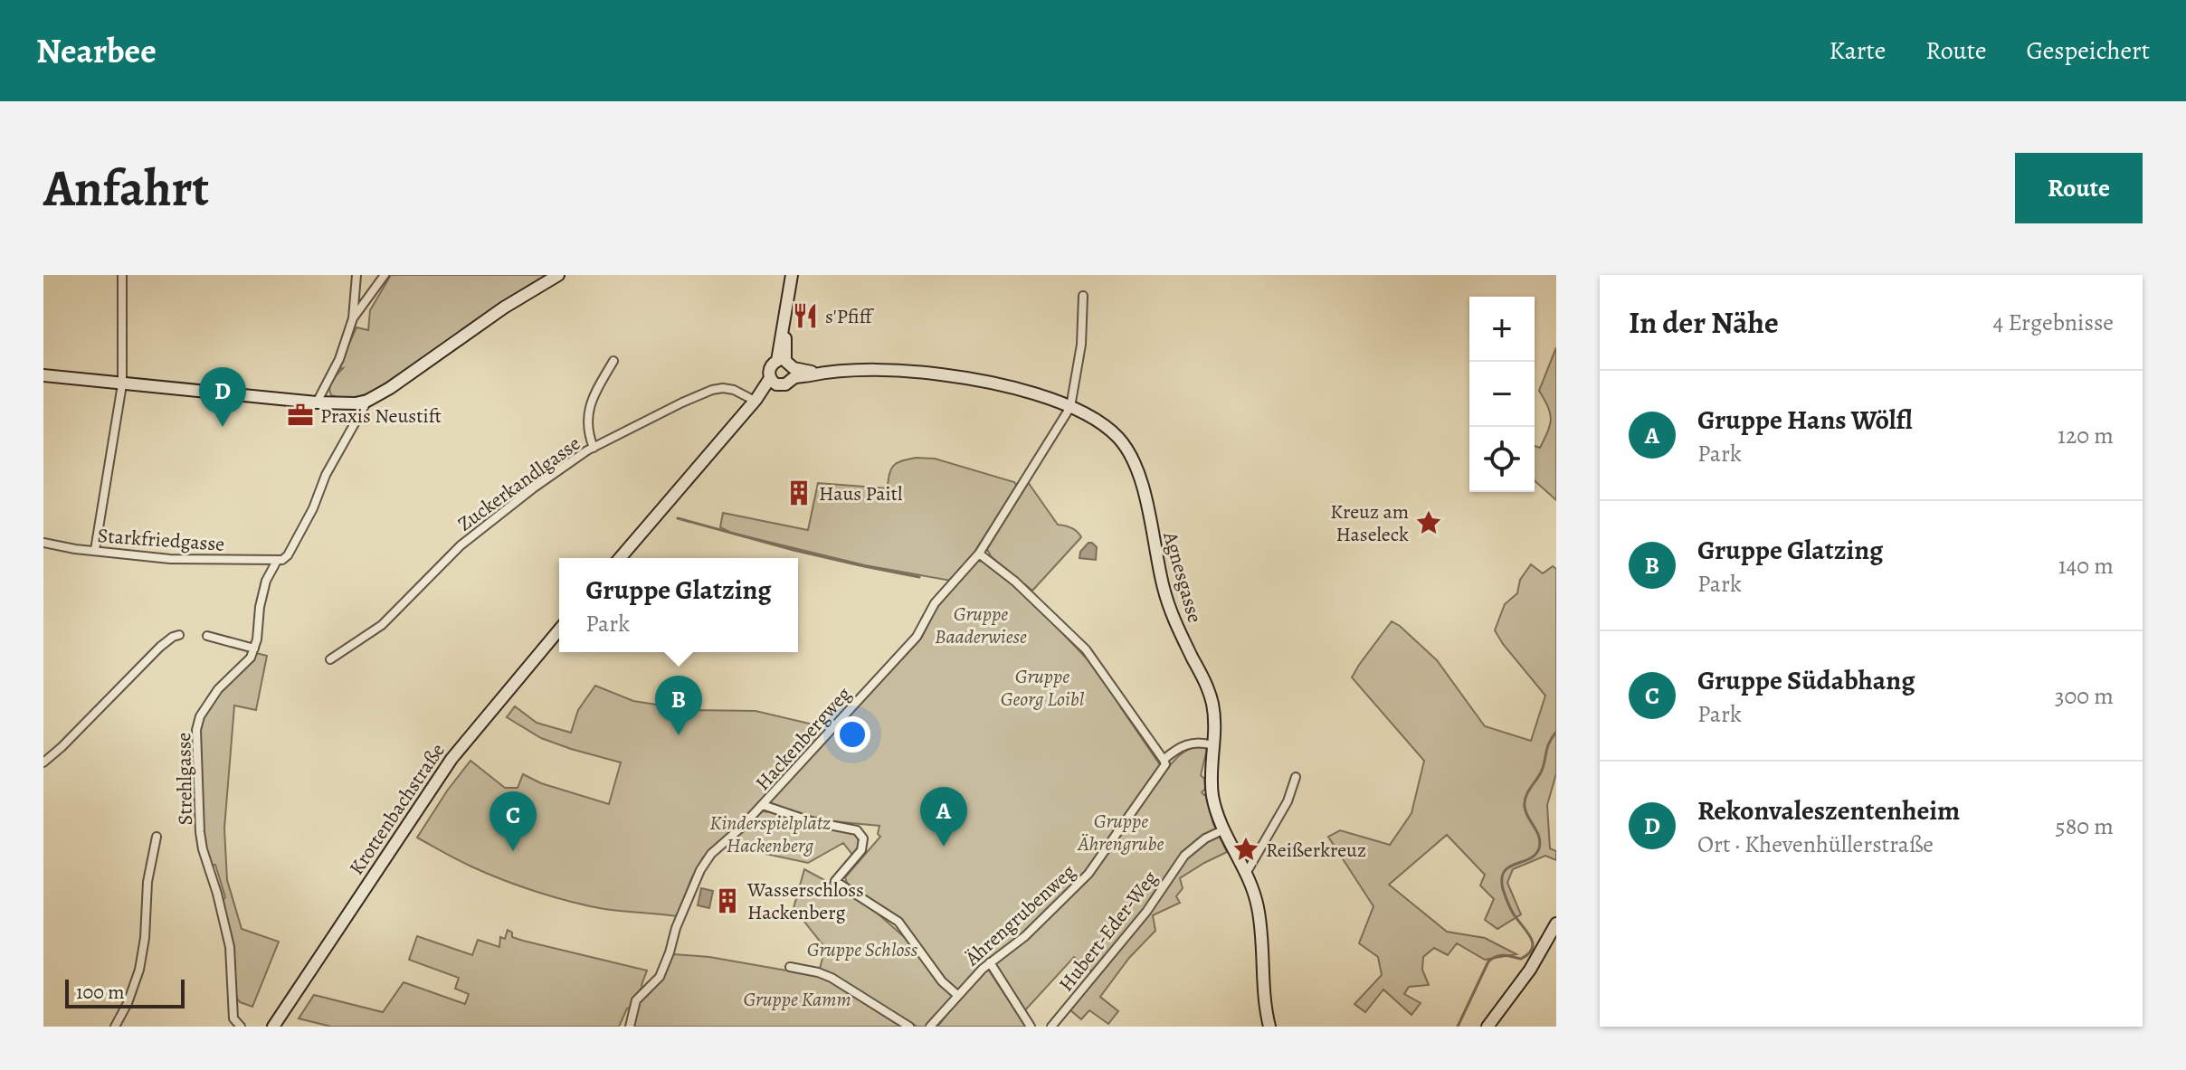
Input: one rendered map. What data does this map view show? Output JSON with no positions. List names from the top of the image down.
{
  "streets": {
    "street": [
      "Zuckerkandlgasse",
      "Starkfriedgasse",
      "Agnesgasse",
      "Hackenbergweg",
      "Strehlgasse",
      "Krottenbachstraße",
      "Ährengrubenweg",
      "Hubert-Eder-Weg"
    ]
  },
  "crossings": [
    ["Agnesgasse", "Hackenbergweg"],
    ["Agnesgasse", "Hubert-Eder-Weg"]
  ],
  "parks": [
    "Gruppe Baaderwiese",
    "Gruppe Georg Loibl",
    "Gruppe Ährengrube",
    "Kinderspielplatz Hackenberg",
    "Gruppe Schloss",
    "Gruppe Kamm"
  ],
  "places": {
    "restaurant": ["s'Pfiff"],
    "office": ["Praxis Neustift"],
    "building": ["Haus Paitl", "Wasserschloss Hackenberg"],
    "place": ["Kreuz am Haseleck", "Reißerkreuz"]
  },
  "scale_bar": "100 m",
  "page": {
    "header": "Nearbee",
    "nav": ["Karte", "Route", "Gespeichert"],
    "buttons": "Route",
    "title": "Anfahrt",
    "heading": ["In der Nähe", "4 Ergebnisse"],
    "map_buttons": ["+", "−"],
    "pins": [
      "D",
      "B",
      "A",
      "C"
    ],
    "list": [
      {
        "mark": "A",
        "name": "Gruppe Hans Wölfl",
        "note": "Park",
        "value": "120 m"
      },
      {
        "mark": "B",
        "name": "Gruppe Glatzing",
        "note": "Park",
        "value": "140 m"
      },
      {
        "mark": "C",
        "name": "Gruppe Südabhang",
        "note": "Park",
        "value": "300 m"
      },
      {
        "mark": "D",
        "name": "Rekonvaleszentenheim",
        "note": "Ort · Khevenhüllerstraße",
        "value": "580 m"
      }
    ],
    "popup": ["Gruppe Glatzing", "Park"],
    "scale": "100 m"
  }
}
